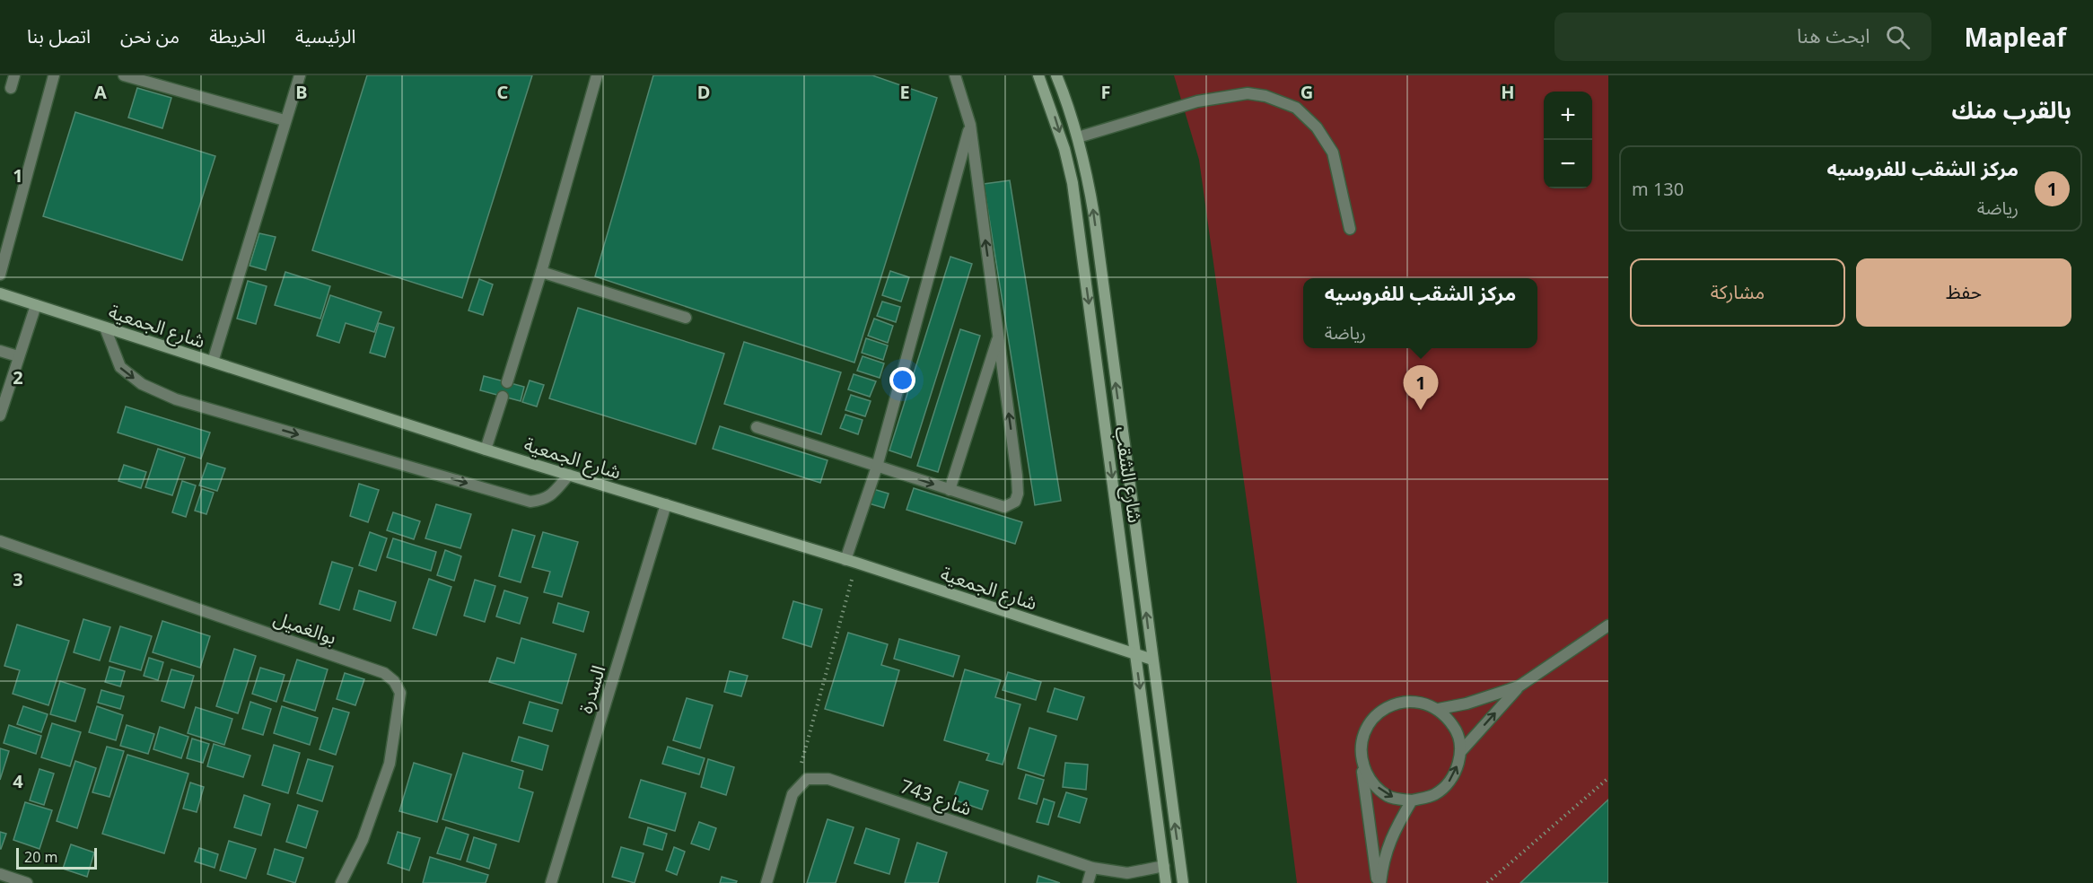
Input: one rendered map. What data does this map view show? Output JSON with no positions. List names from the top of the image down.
{
  "streets": {
    "street": [
      "شارع الجمعية",
      "شارع الشقب",
      "بوالغميل",
      "السدرة",
      "شارع 743"
    ]
  },
  "crossings": [
    ["شارع الجمعية", "شارع الشقب"],
    ["شارع الجمعية", "السدرة"],
    ["شارع الشقب", "شارع 743"]
  ],
  "scale_bar": "20 m",
  "page": {
    "header": "Mapleaf",
    "search": "ابحث هنا",
    "nav": [
      "الرئيسية",
      "الخريطة",
      "من نحن",
      "اتصل بنا"
    ],
    "heading": "بالقرب منك",
    "map_buttons": ["+", "−"],
    "list": [
      {
        "mark": "1",
        "name": "مركز الشقب للفروسيه",
        "note": "رياضة",
        "value": "130 m"
      }
    ],
    "buttons": ["حفظ", "مشاركة"],
    "popup": ["مركز الشقب للفروسيه", "رياضة"],
    "pins": "1",
    "scale": "20 m"
  },
  "grid": {
    "columns": [
      "A",
      "B",
      "C",
      "D",
      "E",
      "F",
      "G",
      "H"
    ],
    "rows": [
      "1",
      "2",
      "3",
      "4"
    ]
  }
}
